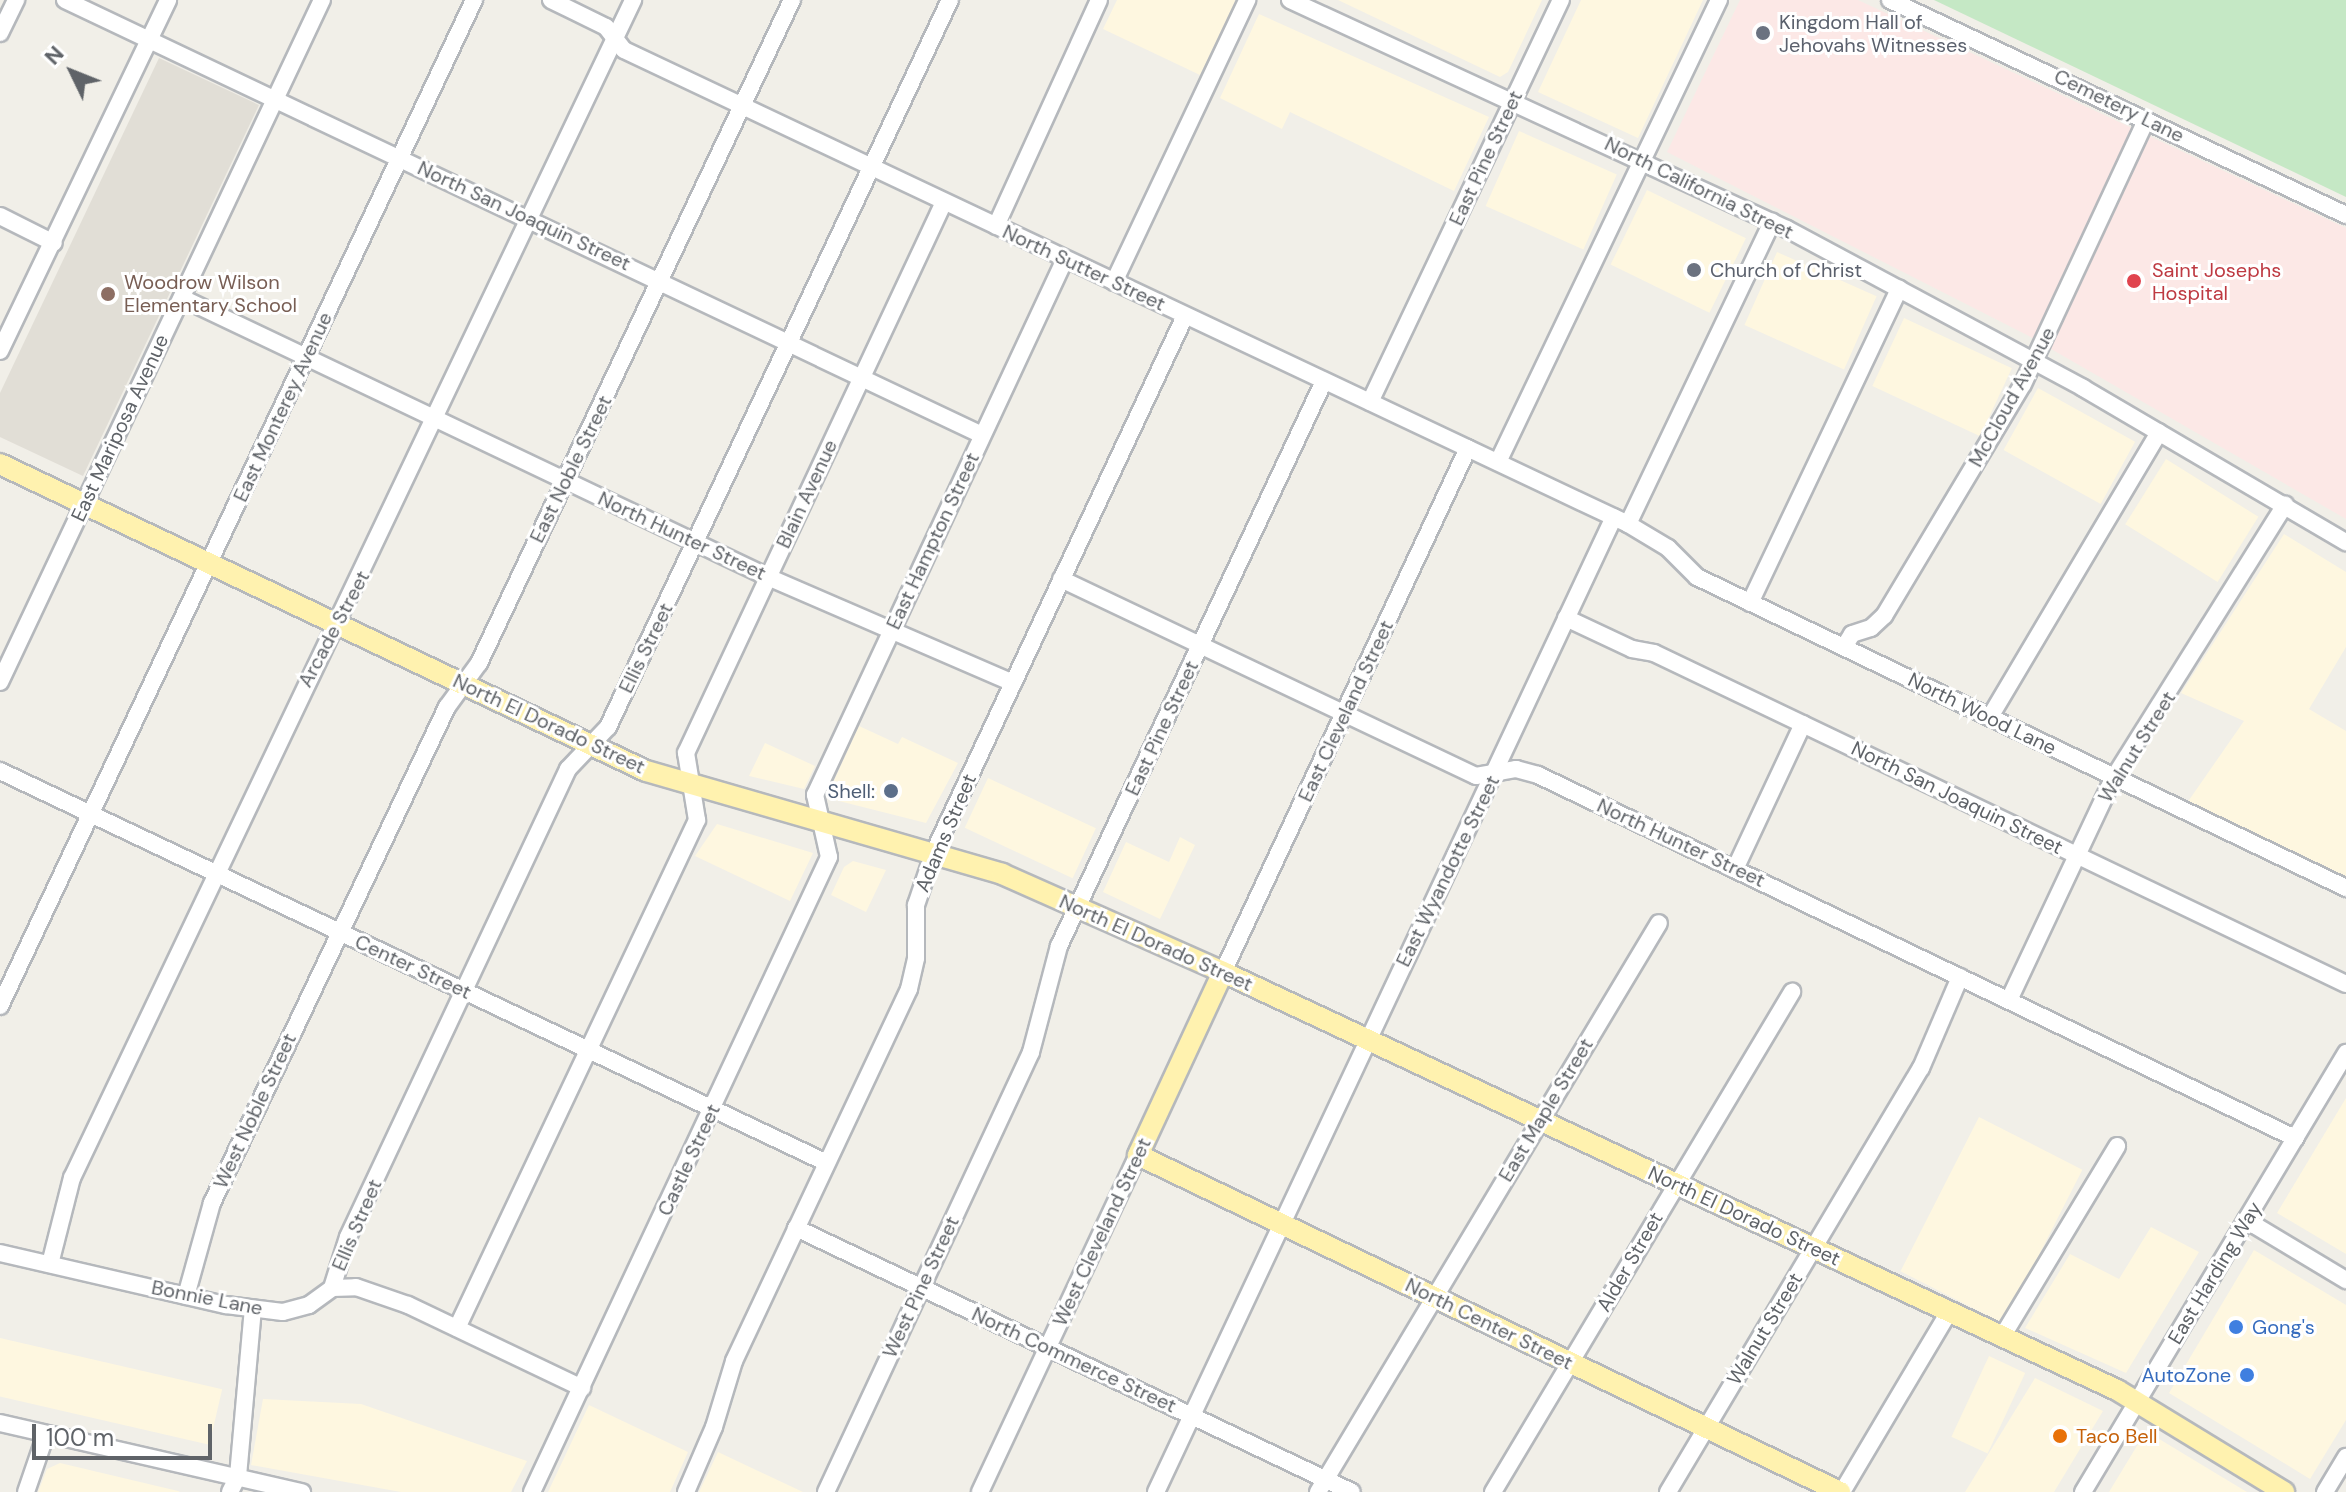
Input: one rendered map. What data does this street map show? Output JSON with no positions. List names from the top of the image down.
{
  "streets": {
    "main road": ["North El Dorado Street", "West Cleveland Street", "North Center Street"],
    "street": [
      "Cemetery Lane",
      "East Pine Street",
      "North California Street",
      "North San Joaquin Street",
      "North Sutter Street",
      "McCloud Avenue",
      "East Monterey Avenue",
      "East Mariposa Avenue",
      "East Noble Street",
      "Blain Avenue",
      "North Hunter Street",
      "East Hampton Street",
      "Arcade Street",
      "Ellis Street",
      "East Cleveland Street",
      "North Wood Lane",
      "Walnut Street",
      "Adams Street",
      "East Wyandotte Street",
      "Center Street",
      "East Maple Street",
      "West Noble Street",
      "Castle Street",
      "Alder Street",
      "East Harding Way",
      "West Pine Street",
      "Bonnie Lane",
      "North Commerce Street"
    ]
  },
  "crossings": [
    ["Cemetery Lane", "McCloud Avenue"],
    ["East Pine Street", "North California Street"],
    ["East Pine Street", "North Sutter Street"],
    ["East Pine Street", "North Hunter Street"],
    ["East Pine Street", "North El Dorado Street"],
    ["East Pine Street", "West Pine Street"],
    ["North California Street", "McCloud Avenue"],
    ["North California Street", "Walnut Street"],
    ["North California Street", "East Wyandotte Street"],
    ["North San Joaquin Street", "East Monterey Avenue"],
    ["North San Joaquin Street", "East Mariposa Avenue"],
    ["North San Joaquin Street", "East Noble Street"],
    ["North San Joaquin Street", "Blain Avenue"],
    ["North San Joaquin Street", "East Hampton Street"],
    ["North San Joaquin Street", "Arcade Street"],
    ["North San Joaquin Street", "Ellis Street"],
    ["North San Joaquin Street", "Walnut Street"],
    ["North San Joaquin Street", "East Wyandotte Street"],
    ["North Sutter Street", "East Noble Street"],
    ["North Sutter Street", "Blain Avenue"],
    ["North Sutter Street", "East Hampton Street"],
    ["North Sutter Street", "Arcade Street"],
    ["North Sutter Street", "Ellis Street"],
    ["North Sutter Street", "East Cleveland Street"],
    ["North Sutter Street", "North Wood Lane"],
    ["North Sutter Street", "Adams Street"],
    ["North Sutter Street", "East Wyandotte Street"],
    ["McCloud Avenue", "North Wood Lane"],
    ["East Monterey Avenue", "North Hunter Street"],
    ["East Monterey Avenue", "North El Dorado Street"],
    ["East Monterey Avenue", "Center Street"],
    ["East Mariposa Avenue", "North Hunter Street"],
    ["East Mariposa Avenue", "North El Dorado Street"],
    ["East Noble Street", "North Hunter Street"],
    ["East Noble Street", "North El Dorado Street"],
    ["East Noble Street", "Center Street"],
    ["East Noble Street", "West Noble Street"],
    ["Blain Avenue", "North Hunter Street"],
    ["Blain Avenue", "North El Dorado Street"],
    ["Blain Avenue", "Center Street"],
    ["North Hunter Street", "East Hampton Street"],
    ["North Hunter Street", "Arcade Street"],
    ["North Hunter Street", "Ellis Street"],
    ["North Hunter Street", "East Cleveland Street"],
    ["North Hunter Street", "Walnut Street"],
    ["North Hunter Street", "Adams Street"],
    ["North Hunter Street", "East Wyandotte Street"],
    ["North Hunter Street", "East Harding Way"],
    ["East Hampton Street", "North El Dorado Street"],
    ["East Hampton Street", "Castle Street"],
    ["Arcade Street", "North El Dorado Street"],
    ["Arcade Street", "Center Street"],
    ["Arcade Street", "Bonnie Lane"],
    ["Ellis Street", "North El Dorado Street"],
    ["Ellis Street", "Center Street"],
    ["Ellis Street", "Bonnie Lane"],
    ["East Cleveland Street", "North El Dorado Street"],
    ["East Cleveland Street", "West Cleveland Street"],
    ["North Wood Lane", "Walnut Street"],
    ["North Wood Lane", "East Wyandotte Street"],
    ["North El Dorado Street", "Walnut Street"],
    ["North El Dorado Street", "Adams Street"],
    ["North El Dorado Street", "East Wyandotte Street"],
    ["North El Dorado Street", "East Maple Street"],
    ["North El Dorado Street", "Castle Street"],
    ["North El Dorado Street", "West Cleveland Street"],
    ["North El Dorado Street", "Alder Street"],
    ["North El Dorado Street", "East Harding Way"],
    ["Walnut Street", "North Center Street"],
    ["Adams Street", "Center Street"],
    ["Adams Street", "North Commerce Street"],
    ["East Wyandotte Street", "North Center Street"],
    ["East Wyandotte Street", "North Commerce Street"],
    ["Center Street", "West Noble Street"],
    ["Center Street", "Castle Street"],
    ["East Maple Street", "North Center Street"],
    ["East Maple Street", "North Commerce Street"],
    ["West Noble Street", "Bonnie Lane"],
    ["West Cleveland Street", "North Center Street"],
    ["West Cleveland Street", "North Commerce Street"],
    ["Alder Street", "North Center Street"],
    ["West Pine Street", "North Commerce Street"]
  ],
  "places": [
    "Kingdom Hall of Jehovahs Witnesses",
    "Church of Christ",
    "Saint Josephs Hospital",
    "Woodrow Wilson Elementary School",
    "Shell:",
    "Gong's",
    "AutoZone",
    "Taco Bell"
  ],
  "scale_bar": "100 m",
  "north": "top left"
}
